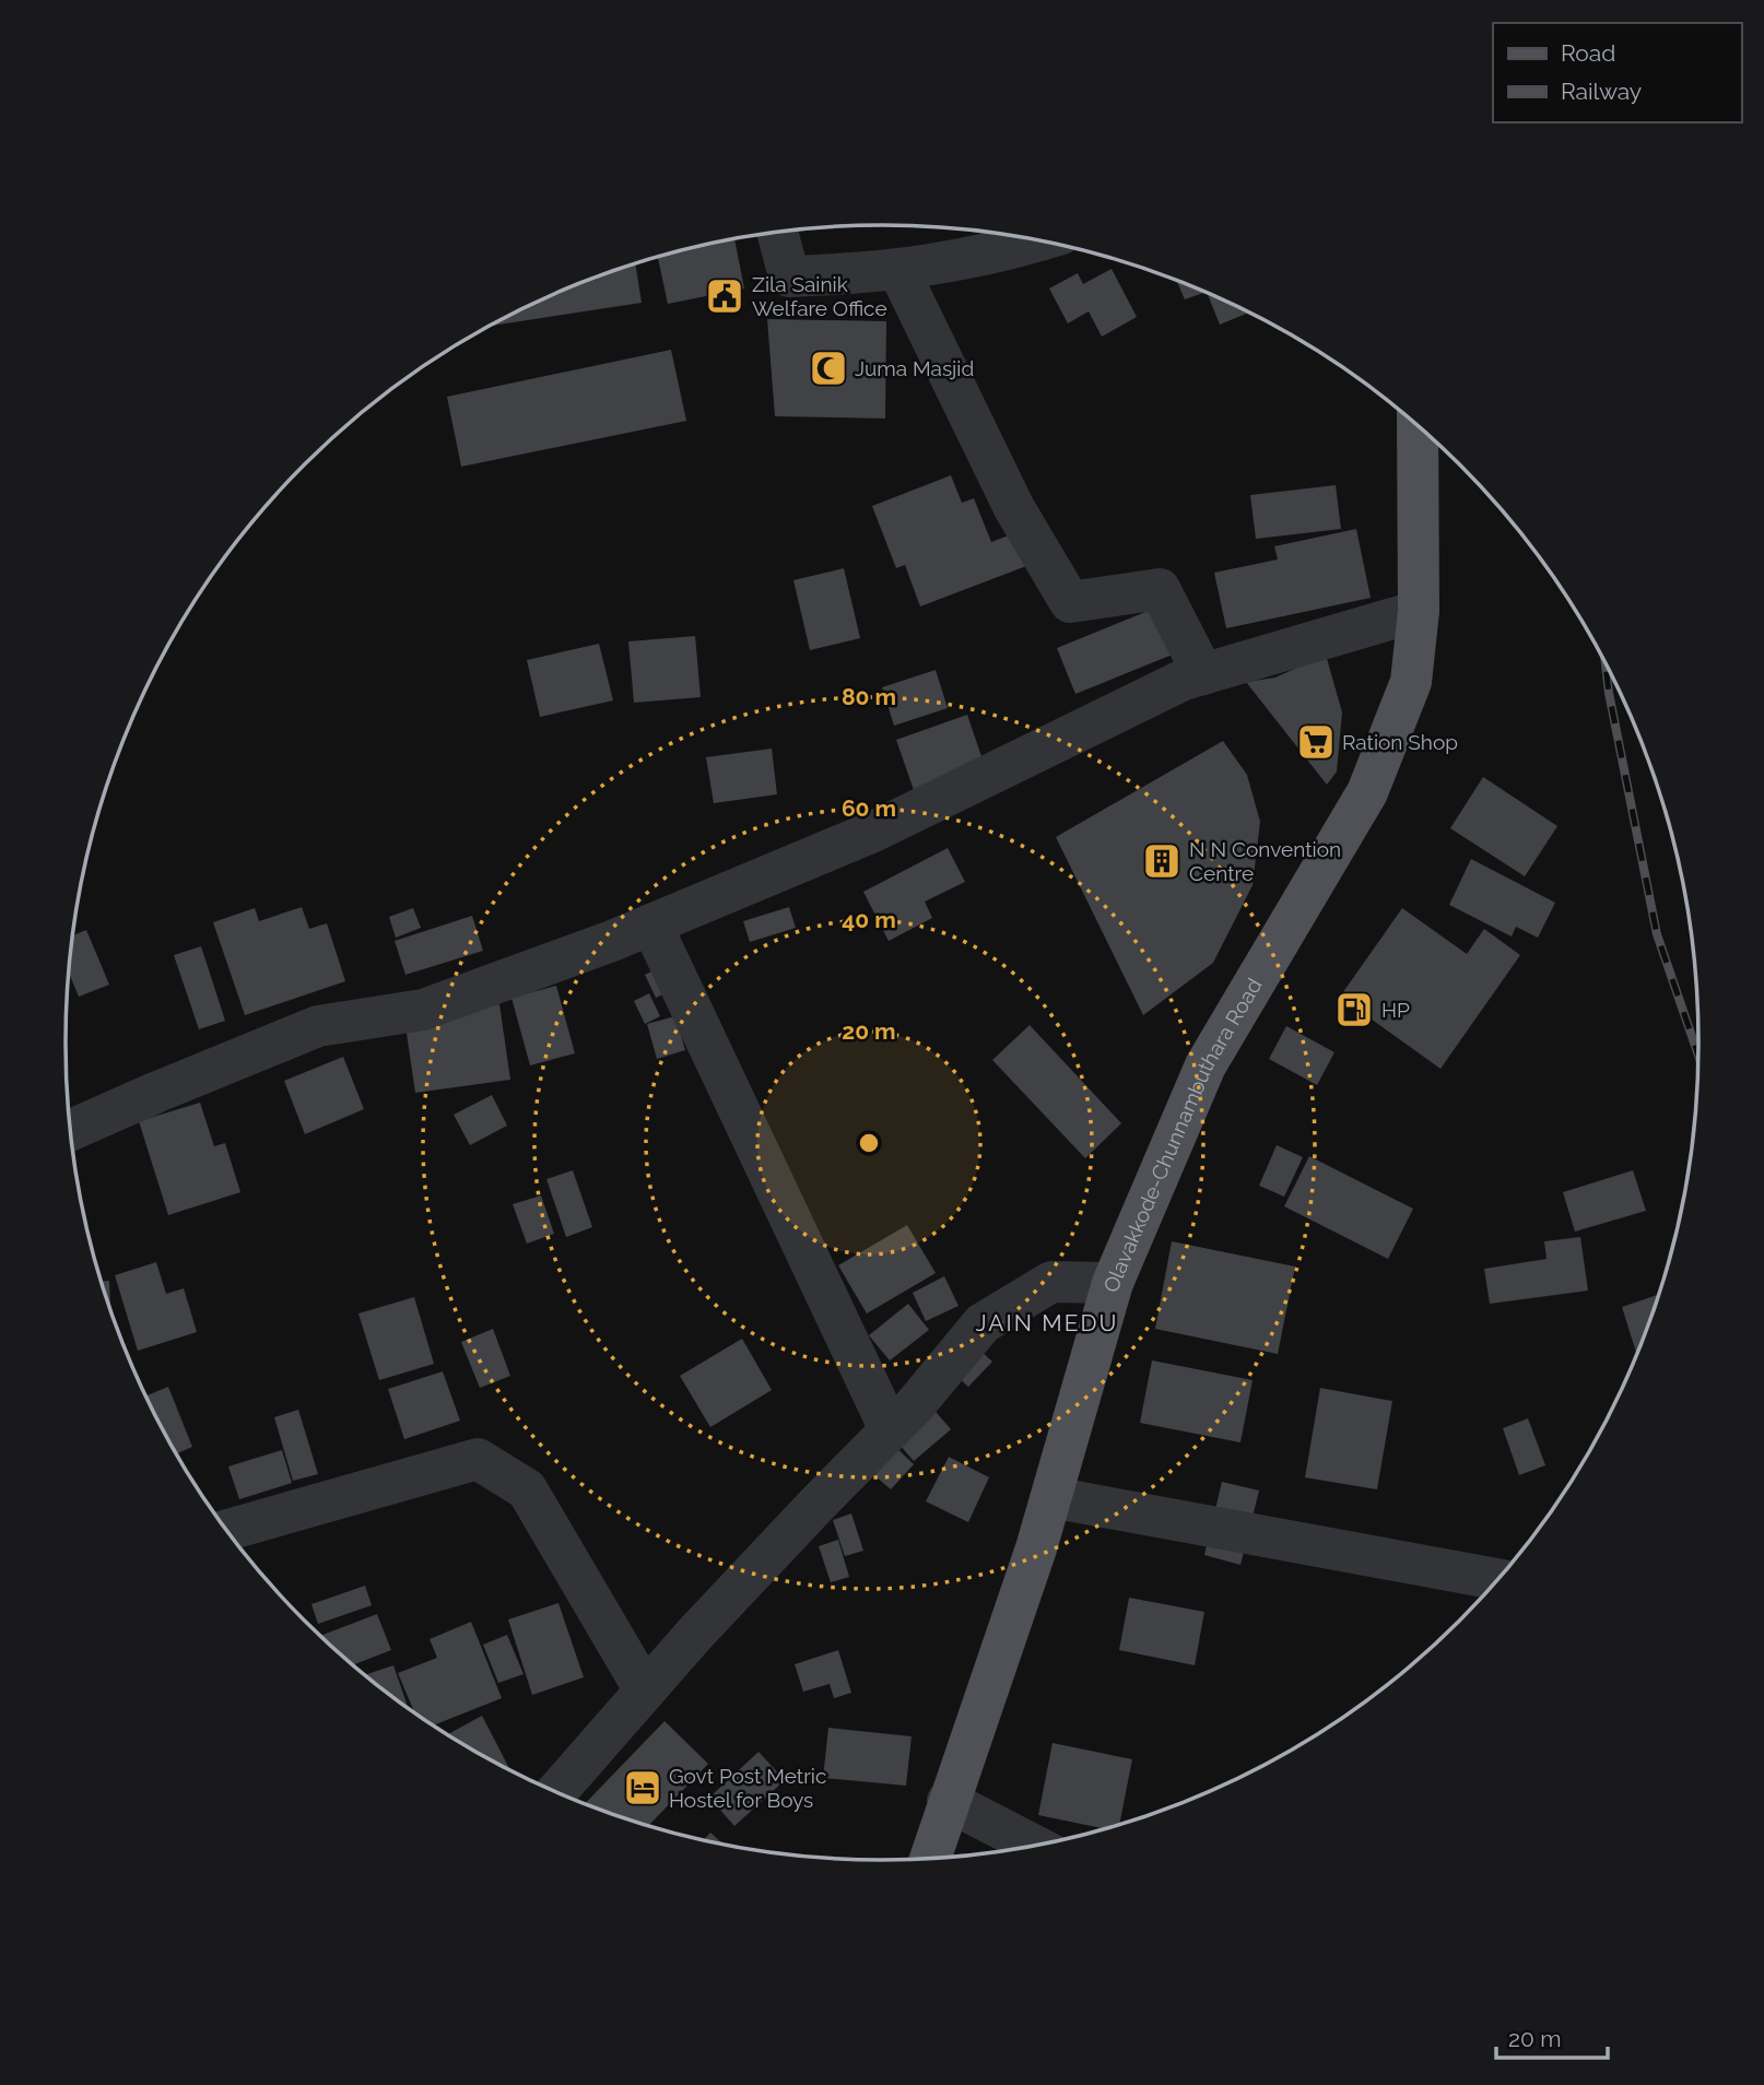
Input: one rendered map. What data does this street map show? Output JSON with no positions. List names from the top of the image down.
{
  "streets": {
    "main road": ["Olavakkode-Chunnambuthara Road"]
  },
  "districts": ["JAIN MEDU"],
  "places": {
    "public building": ["Zila Sainik Welfare Office"],
    "mosque": ["Juma Masjid"],
    "supermarket": ["Ration Shop"],
    "building": ["N N Convention Centre"],
    "fuel station": ["HP"],
    "hotel": ["Govt Post Metric Hostel for Boys"]
  },
  "legend": ["Road", "Railway"],
  "scale_bar": "20 m",
  "rings": [
    "80 m",
    "60 m",
    "40 m",
    "20 m"
  ]
}
